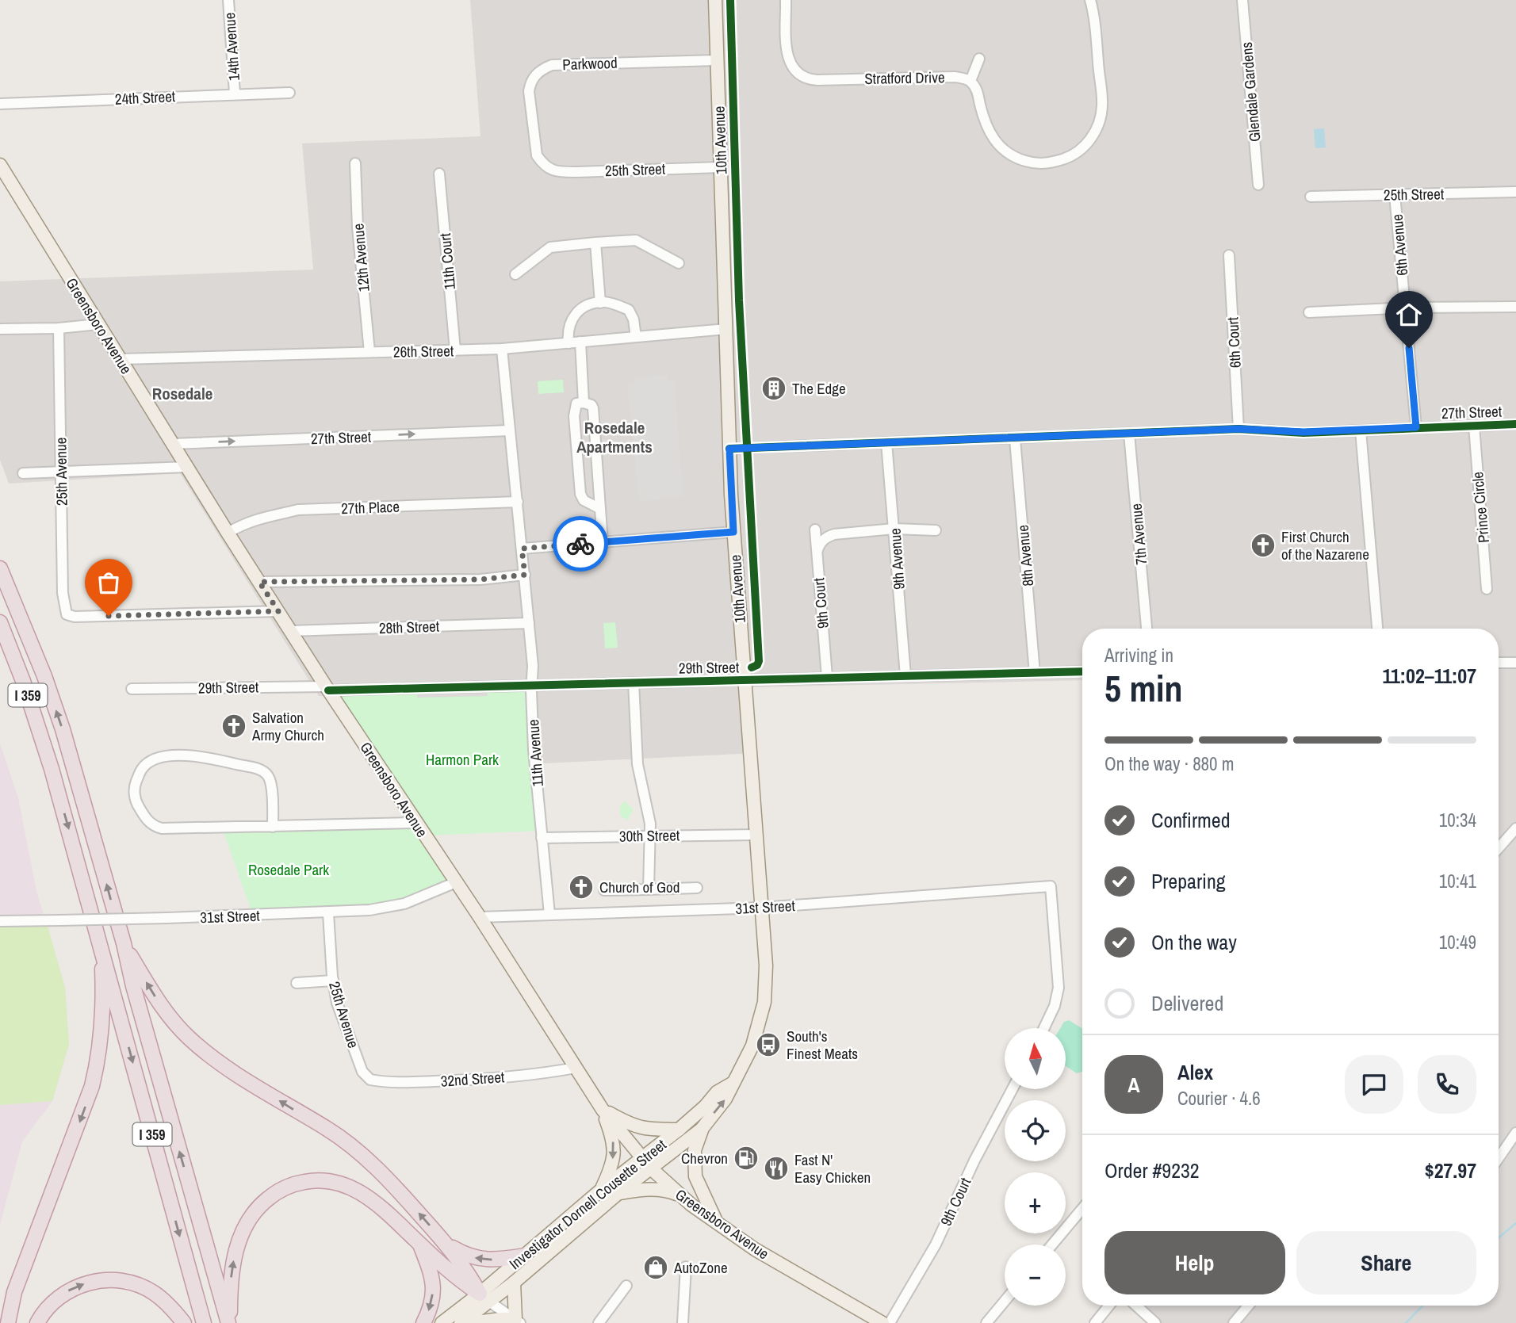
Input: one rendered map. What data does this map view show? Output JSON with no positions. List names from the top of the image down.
{
  "streets": {
    "highway": ["I 359"],
    "main road": ["10th Avenue", "Greensboro Avenue", "Investigator Dornell Cousette Street"],
    "street": [
      "14th Avenue",
      "Parkwood",
      "Stratford Drive",
      "Glendale Gardens",
      "24th Street",
      "25th Street",
      "6th Avenue",
      "12th Avenue",
      "11th Court",
      "6th Court",
      "26th Street",
      "27th Street",
      "25th Avenue",
      "27th Place",
      "Prince Circle",
      "7th Avenue",
      "8th Avenue",
      "9th Avenue",
      "9th Court",
      "28th Street",
      "29th Street",
      "11th Avenue",
      "30th Street",
      "31st Street",
      "32nd Street"
    ]
  },
  "crossings": [
    ["14th Avenue", "24th Street"],
    ["Parkwood", "10th Avenue"],
    ["Parkwood", "25th Street"],
    ["10th Avenue", "25th Street"],
    ["10th Avenue", "26th Street"],
    ["10th Avenue", "27th Street"],
    ["10th Avenue", "29th Street"],
    ["10th Avenue", "30th Street"],
    ["10th Avenue", "31st Street"],
    ["10th Avenue", "Investigator Dornell Cousette Street"],
    ["25th Street", "6th Avenue"],
    ["6th Avenue", "27th Street"],
    ["12th Avenue", "26th Street"],
    ["11th Court", "26th Street"],
    ["Greensboro Avenue", "26th Street"],
    ["Greensboro Avenue", "27th Street"],
    ["Greensboro Avenue", "25th Avenue"],
    ["Greensboro Avenue", "27th Place"],
    ["Greensboro Avenue", "28th Street"],
    ["Greensboro Avenue", "29th Street"],
    ["Greensboro Avenue", "31st Street"],
    ["Greensboro Avenue", "32nd Street"],
    ["Greensboro Avenue", "Investigator Dornell Cousette Street"],
    ["6th Court", "27th Street"],
    ["27th Street", "Prince Circle"],
    ["27th Street", "7th Avenue"],
    ["27th Street", "8th Avenue"],
    ["27th Street", "9th Avenue"],
    ["25th Avenue", "31st Street"],
    ["25th Avenue", "32nd Street"],
    ["8th Avenue", "29th Street"],
    ["9th Avenue", "29th Street"],
    ["9th Court", "29th Street"],
    ["28th Street", "11th Avenue"],
    ["29th Street", "11th Avenue"],
    ["11th Avenue", "30th Street"],
    ["11th Avenue", "31st Street"]
  ],
  "districts": ["Rosedale", "Rosedale Apartments"],
  "parks": ["Harmon Park", "Rosedale Park"],
  "places": {
    "building": ["The Edge"],
    "church": ["First Church of the Nazarene", "Salvation Army Church", "Church of God"],
    "bus stop": ["South's Finest Meats"],
    "fuel station": ["Chevron"],
    "restaurant": ["Fast N' Easy Chicken"],
    "shop": ["AutoZone"]
  },
  "north": "top",
  "page": {
    "heading": ["5 min", "Arriving in", "11:02–11:07"],
    "panel": [
      "Alex",
      "Courier · 4.6",
      "Order #9232",
      "$27.97"
    ],
    "bar": "On the way · 880 m",
    "list": [
      ["Confirmed", "10:34"],
      ["Preparing", "10:41"],
      ["On the way", "10:49"],
      "Delivered"
    ],
    "map_buttons": ["+", "−"],
    "round": "A",
    "buttons": ["Help", "Share"]
  }
}
